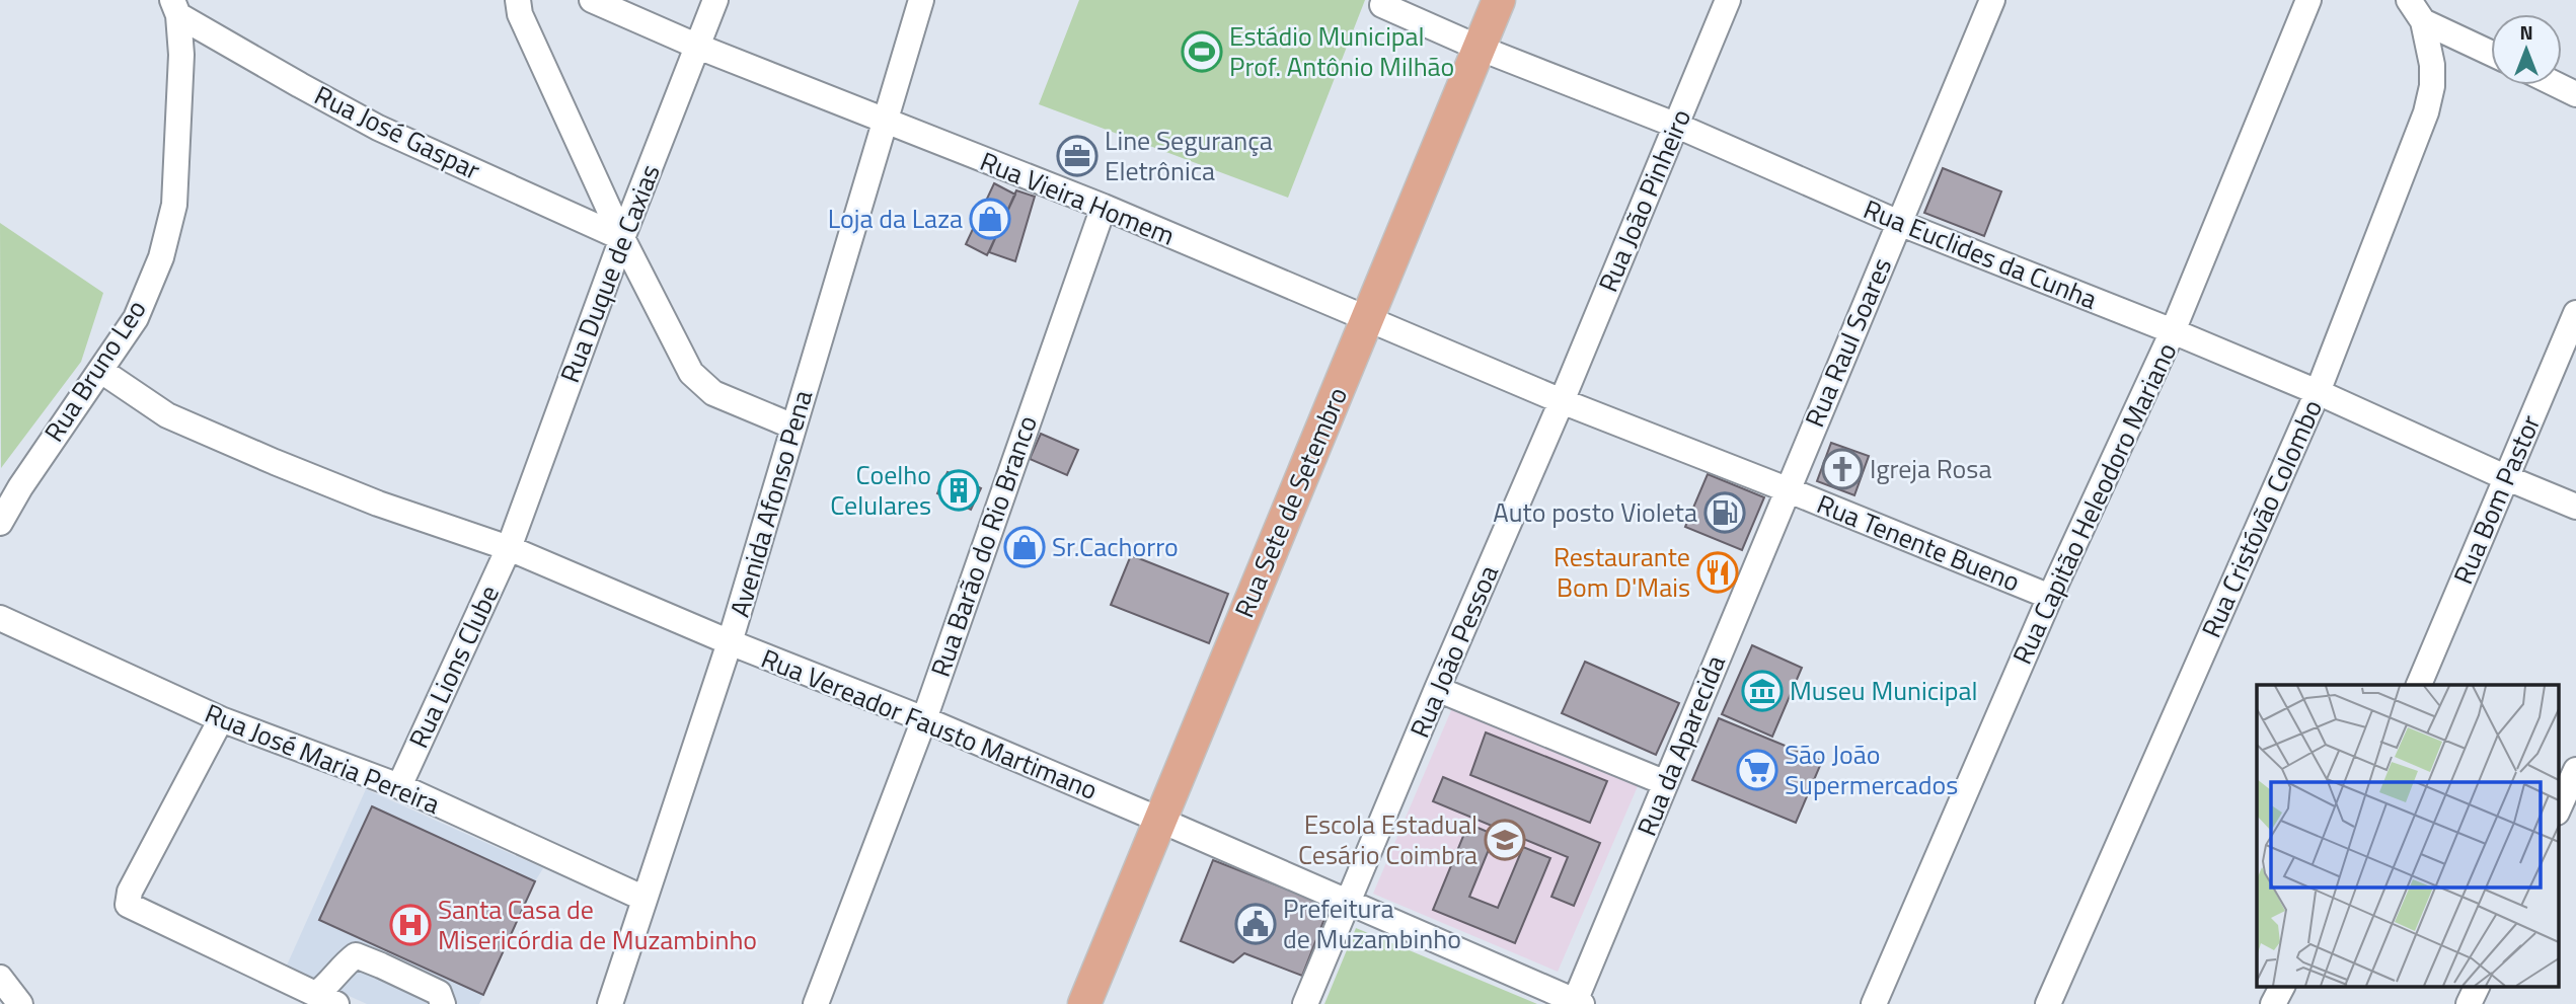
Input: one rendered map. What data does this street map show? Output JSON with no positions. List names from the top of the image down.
{
  "streets": {
    "main road": ["Rua Sete de Setembro"],
    "street": [
      "Rua José Gaspar",
      "Rua Vieira Homem",
      "Rua João Pinheiro",
      "Rua Euclides da Cunha",
      "Rua Duque de Caxias",
      "Rua Raul Soares",
      "Rua Bruno Leo",
      "Rua Bom Pastor",
      "Avenida Afonso Pena",
      "Rua Capitão Heleodoro Mariano",
      "Rua Cristóvão Colombo",
      "Rua Tenente Bueno",
      "Rua Barão do Rio Branco",
      "Rua João Pessoa",
      "Rua Lions Clube",
      "Rua Vereador Fausto Martimano",
      "Rua da Aparecida",
      "Rua José Maria Pereira"
    ]
  },
  "crossings": [
    ["Rua José Gaspar", "Rua Duque de Caxias"],
    ["Rua José Gaspar", "Rua Bruno Leo"],
    ["Rua Vieira Homem", "Rua João Pinheiro"],
    ["Rua Vieira Homem", "Rua Duque de Caxias"],
    ["Rua Vieira Homem", "Rua Sete de Setembro"],
    ["Rua Vieira Homem", "Avenida Afonso Pena"],
    ["Rua Vieira Homem", "Rua Tenente Bueno"],
    ["Rua Vieira Homem", "Rua Barão do Rio Branco"],
    ["Rua Vieira Homem", "Rua João Pessoa"],
    ["Rua João Pinheiro", "Rua Euclides da Cunha"],
    ["Rua João Pinheiro", "Rua Tenente Bueno"],
    ["Rua João Pinheiro", "Rua João Pessoa"],
    ["Rua Euclides da Cunha", "Rua Raul Soares"],
    ["Rua Euclides da Cunha", "Rua Bom Pastor"],
    ["Rua Euclides da Cunha", "Rua Sete de Setembro"],
    ["Rua Euclides da Cunha", "Rua Capitão Heleodoro Mariano"],
    ["Rua Euclides da Cunha", "Rua Cristóvão Colombo"],
    ["Rua Duque de Caxias", "Rua Lions Clube"],
    ["Rua Duque de Caxias", "Rua Vereador Fausto Martimano"],
    ["Rua Raul Soares", "Rua Tenente Bueno"],
    ["Rua Raul Soares", "Rua da Aparecida"],
    ["Rua Bruno Leo", "Rua Vereador Fausto Martimano"],
    ["Rua Sete de Setembro", "Rua Vereador Fausto Martimano"],
    ["Avenida Afonso Pena", "Rua Vereador Fausto Martimano"],
    ["Avenida Afonso Pena", "Rua José Maria Pereira"],
    ["Rua Capitão Heleodoro Mariano", "Rua Tenente Bueno"],
    ["Rua Tenente Bueno", "Rua João Pessoa"],
    ["Rua Tenente Bueno", "Rua da Aparecida"],
    ["Rua Barão do Rio Branco", "Rua Vereador Fausto Martimano"],
    ["Rua João Pessoa", "Rua Vereador Fausto Martimano"],
    ["Rua Lions Clube", "Rua Vereador Fausto Martimano"],
    ["Rua Lions Clube", "Rua José Maria Pereira"],
    ["Rua Vereador Fausto Martimano", "Rua da Aparecida"]
  ],
  "places": {
    "sports": ["Estádio Municipal Prof. Antônio Milhão"],
    "office": ["Line Segurança Eletrônica"],
    "shop": ["Loja da Laza", "Sr.Cachorro"],
    "church": ["Igreja Rosa"],
    "building": ["Coelho Celulares"],
    "fuel station": ["Auto posto Violeta"],
    "restaurant": ["Restaurante Bom D'Mais"],
    "museum": ["Museu Municipal"],
    "supermarket": ["São João Supermercados"],
    "school or university": ["Escola Estadual Cesário Coimbra"],
    "public building": ["Prefeitura de Muzambinho"],
    "hospital": ["Santa Casa de Misericórdia de Muzambinho"]
  },
  "north": "top"
}
